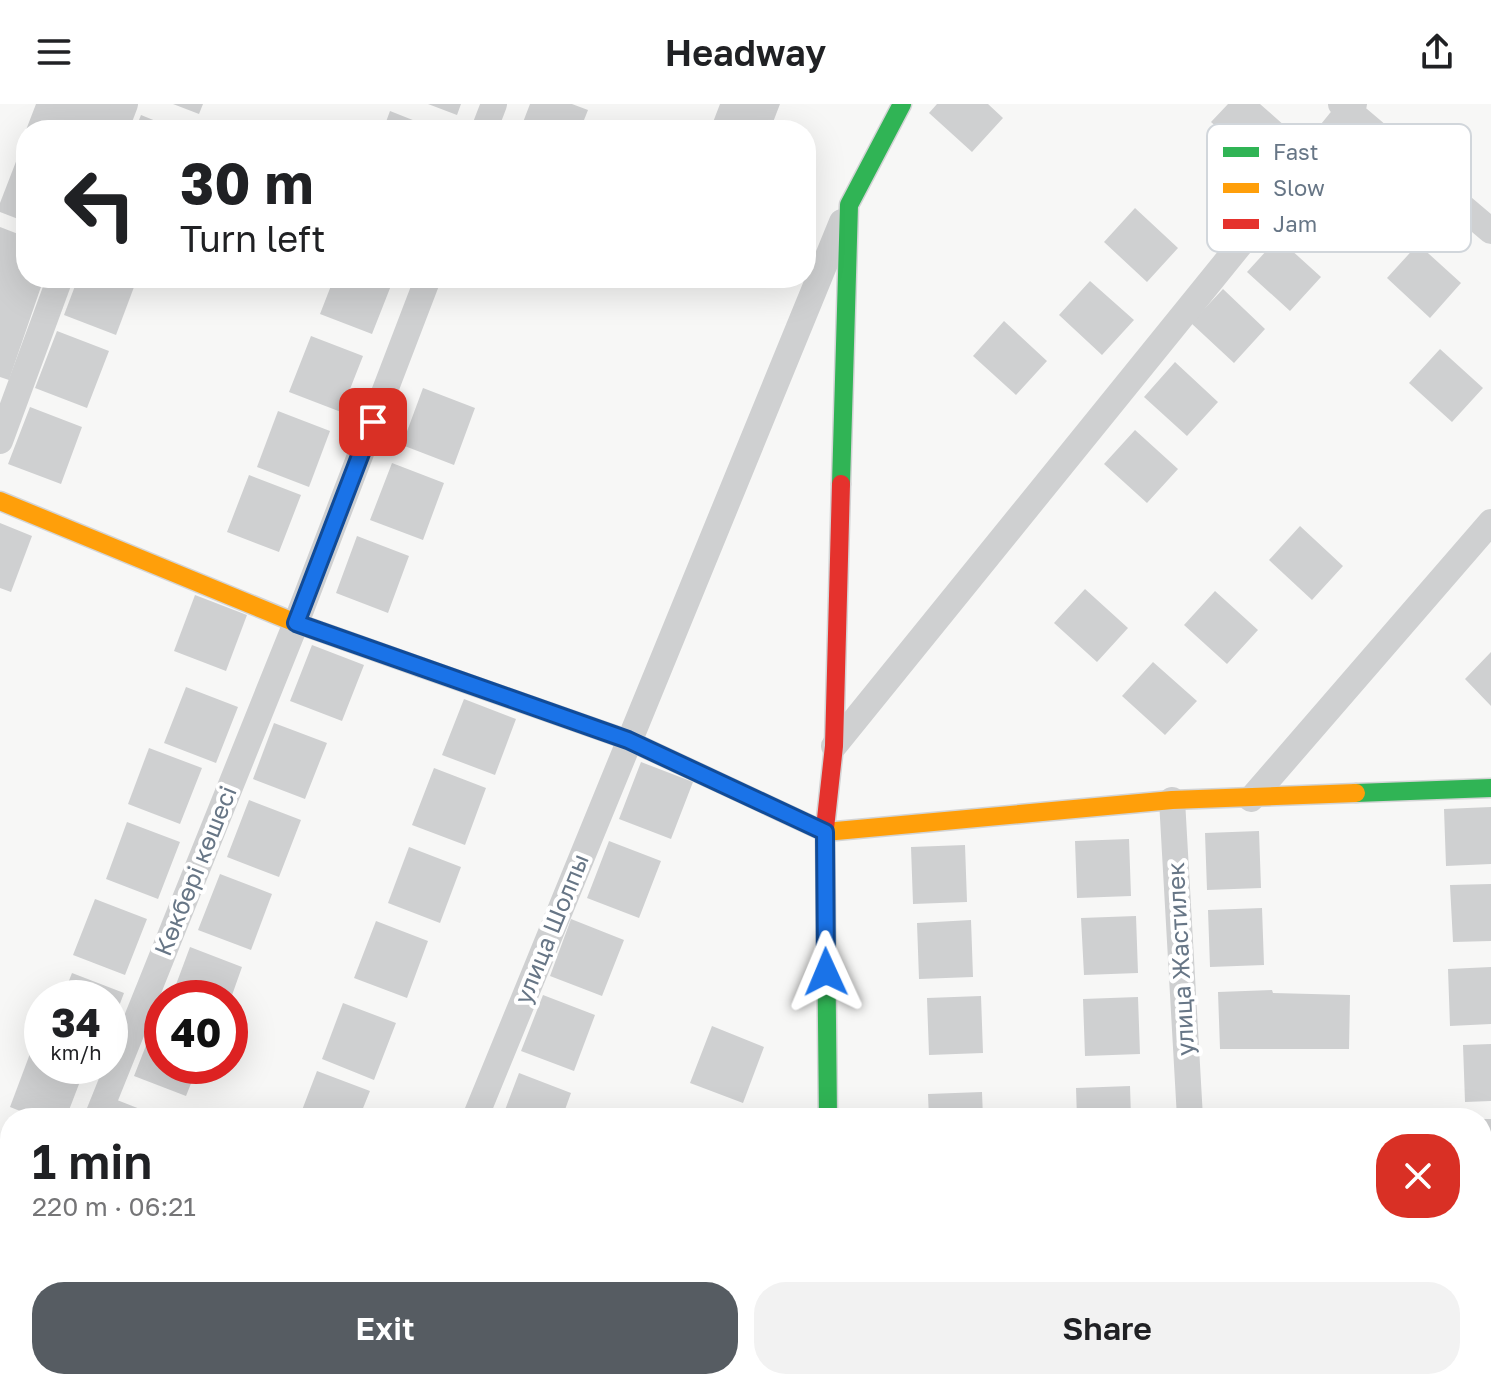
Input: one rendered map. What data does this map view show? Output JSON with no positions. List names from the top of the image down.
{
  "streets": {
    "street": ["Көкбөрі көшесі", "улица Шолпы", "улица Жастилек"]
  },
  "legend": ["Fast", "Slow", "Jam"],
  "page": {
    "header": "Headway",
    "turn": ["30 m", "Turn left"],
    "speed": "34 km/h",
    "limit": "40",
    "heading": ["1 min", "220 m · 06:21"],
    "buttons": ["Exit", "Share"]
  }
}
